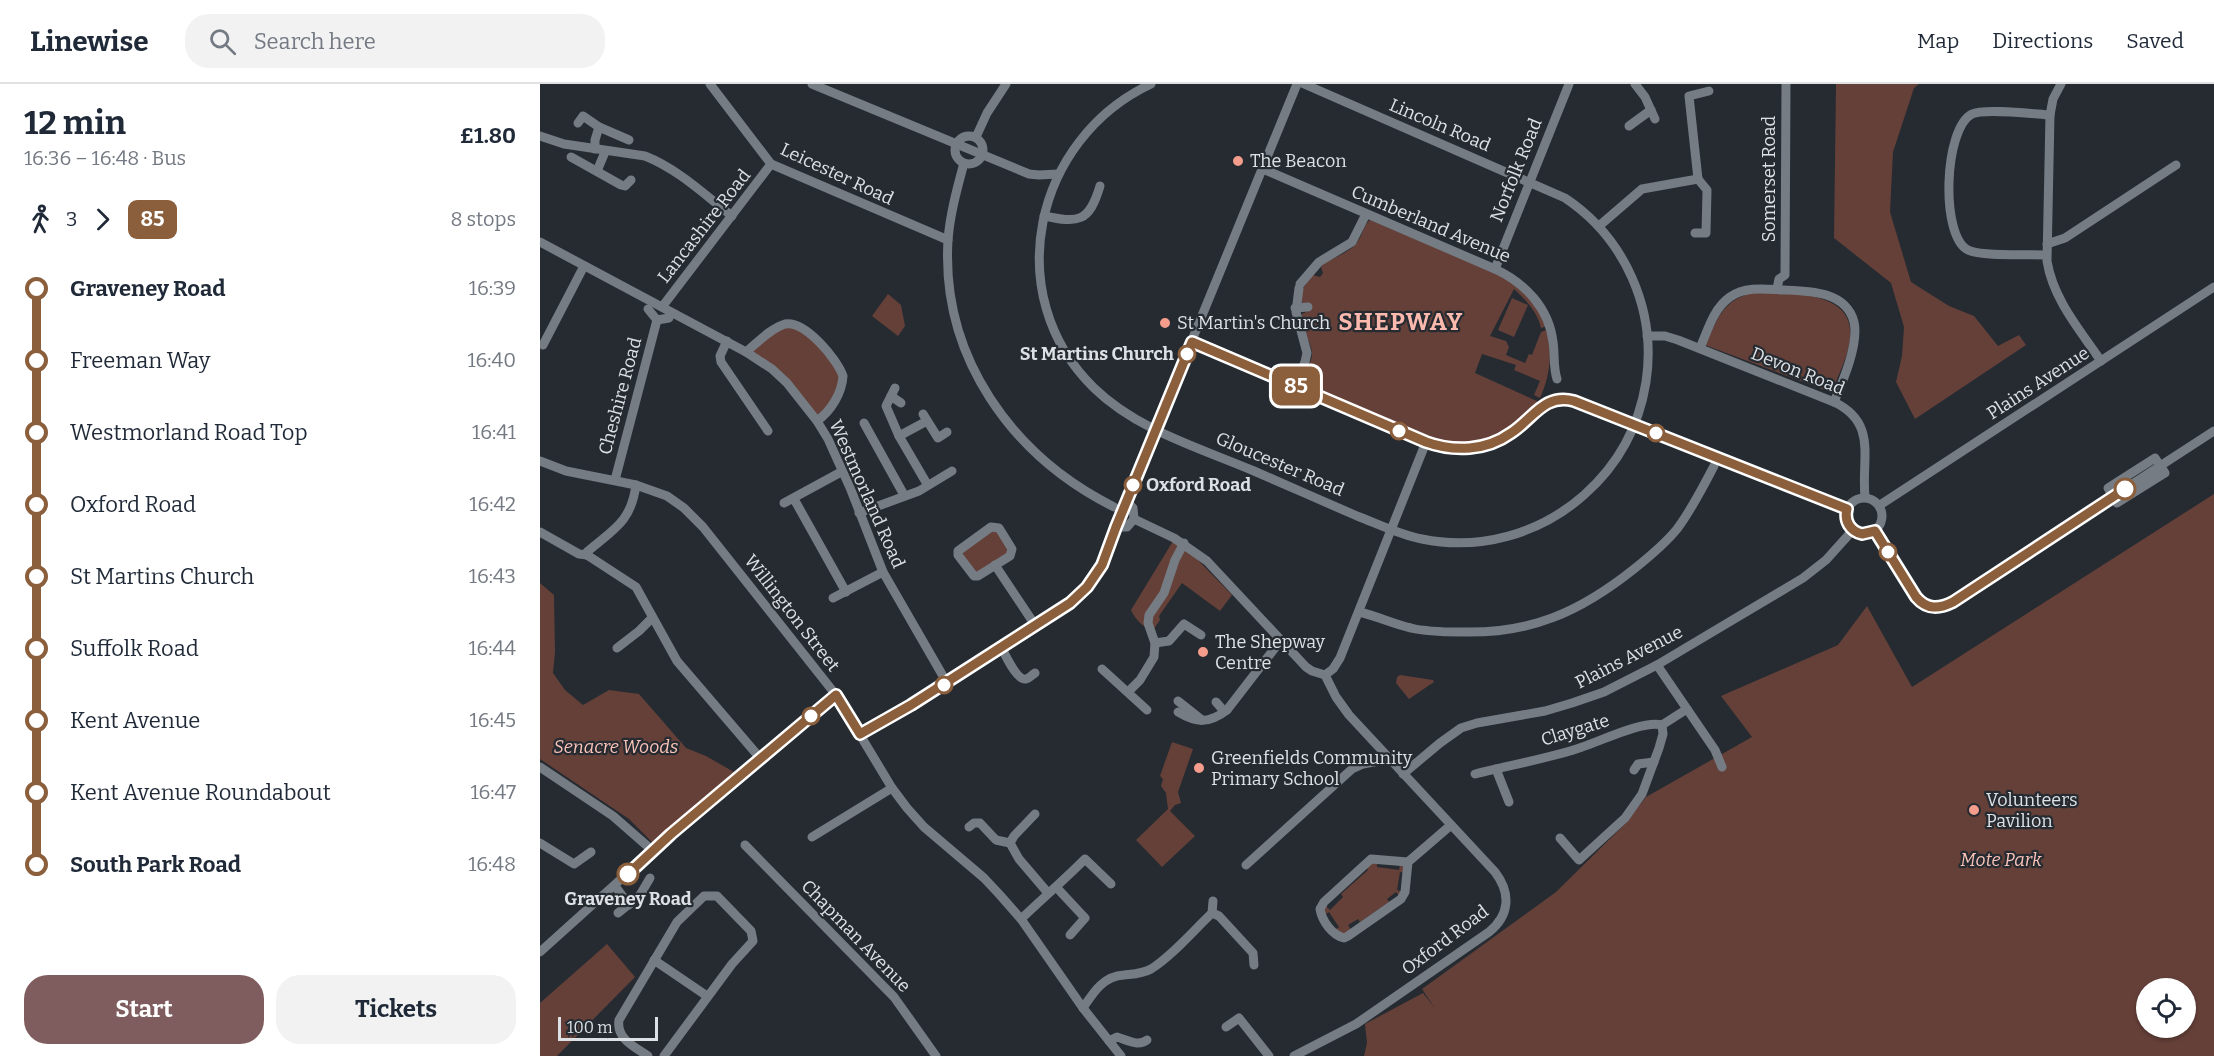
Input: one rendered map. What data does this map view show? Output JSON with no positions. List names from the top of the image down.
{
  "streets": {
    "street": [
      "Lincoln Road",
      "Norfolk Road",
      "Leicester Road",
      "Somerset Road",
      "Cumberland Avenue",
      "Lancashire Road",
      "Devon Road",
      "Plains Avenue",
      "Cheshire Road",
      "Gloucester Road",
      "Westmorland Road",
      "Willington Street",
      "Claygate",
      "Chapman Avenue",
      "Oxford Road"
    ]
  },
  "crossings": [
    ["Lincoln Road", "Norfolk Road"],
    ["Lincoln Road", "Devon Road"],
    ["Lincoln Road", "Gloucester Road"],
    ["Norfolk Road", "Cumberland Avenue"],
    ["Leicester Road", "Lancashire Road"],
    ["Lancashire Road", "Westmorland Road"],
    ["Devon Road", "Plains Avenue"],
    ["Plains Avenue", "Oxford Road"],
    ["Cheshire Road", "Willington Street"]
  ],
  "districts": ["SHEPWAY"],
  "parks": ["Senacre Woods", "Mote Park"],
  "places": [
    "The Beacon",
    "St Martin's Church",
    "St Martins Church",
    "Oxford Road",
    "The Shepway Centre",
    "Greenfields Community Primary School",
    "Volunteers Pavilion",
    "Graveney Road"
  ],
  "lines": ["bus line 85"],
  "scale_bar": "100 m",
  "page": {
    "header": "Linewise",
    "search": "Search here",
    "nav": ["Map", "Directions", "Saved"],
    "heading": ["12 min", "16:36 – 16:48 · Bus", "£1.80"],
    "on_map": "85",
    "legs": ["3", "85", "8 stops"],
    "list": [
      {
        "name": "Graveney Road",
        "value": "16:39"
      },
      {
        "name": "Freeman Way",
        "value": "16:40"
      },
      {
        "name": "Westmorland Road Top",
        "value": "16:41"
      },
      {
        "name": "Oxford Road",
        "value": "16:42"
      },
      {
        "name": "St Martins Church",
        "value": "16:43"
      },
      {
        "name": "Suffolk Road",
        "value": "16:44"
      },
      {
        "name": "Kent Avenue",
        "value": "16:45"
      },
      {
        "name": "Kent Avenue Roundabout",
        "value": "16:47"
      },
      {
        "name": "South Park Road",
        "value": "16:48"
      }
    ],
    "buttons": ["Start", "Tickets"],
    "scale": "100 m"
  }
}
